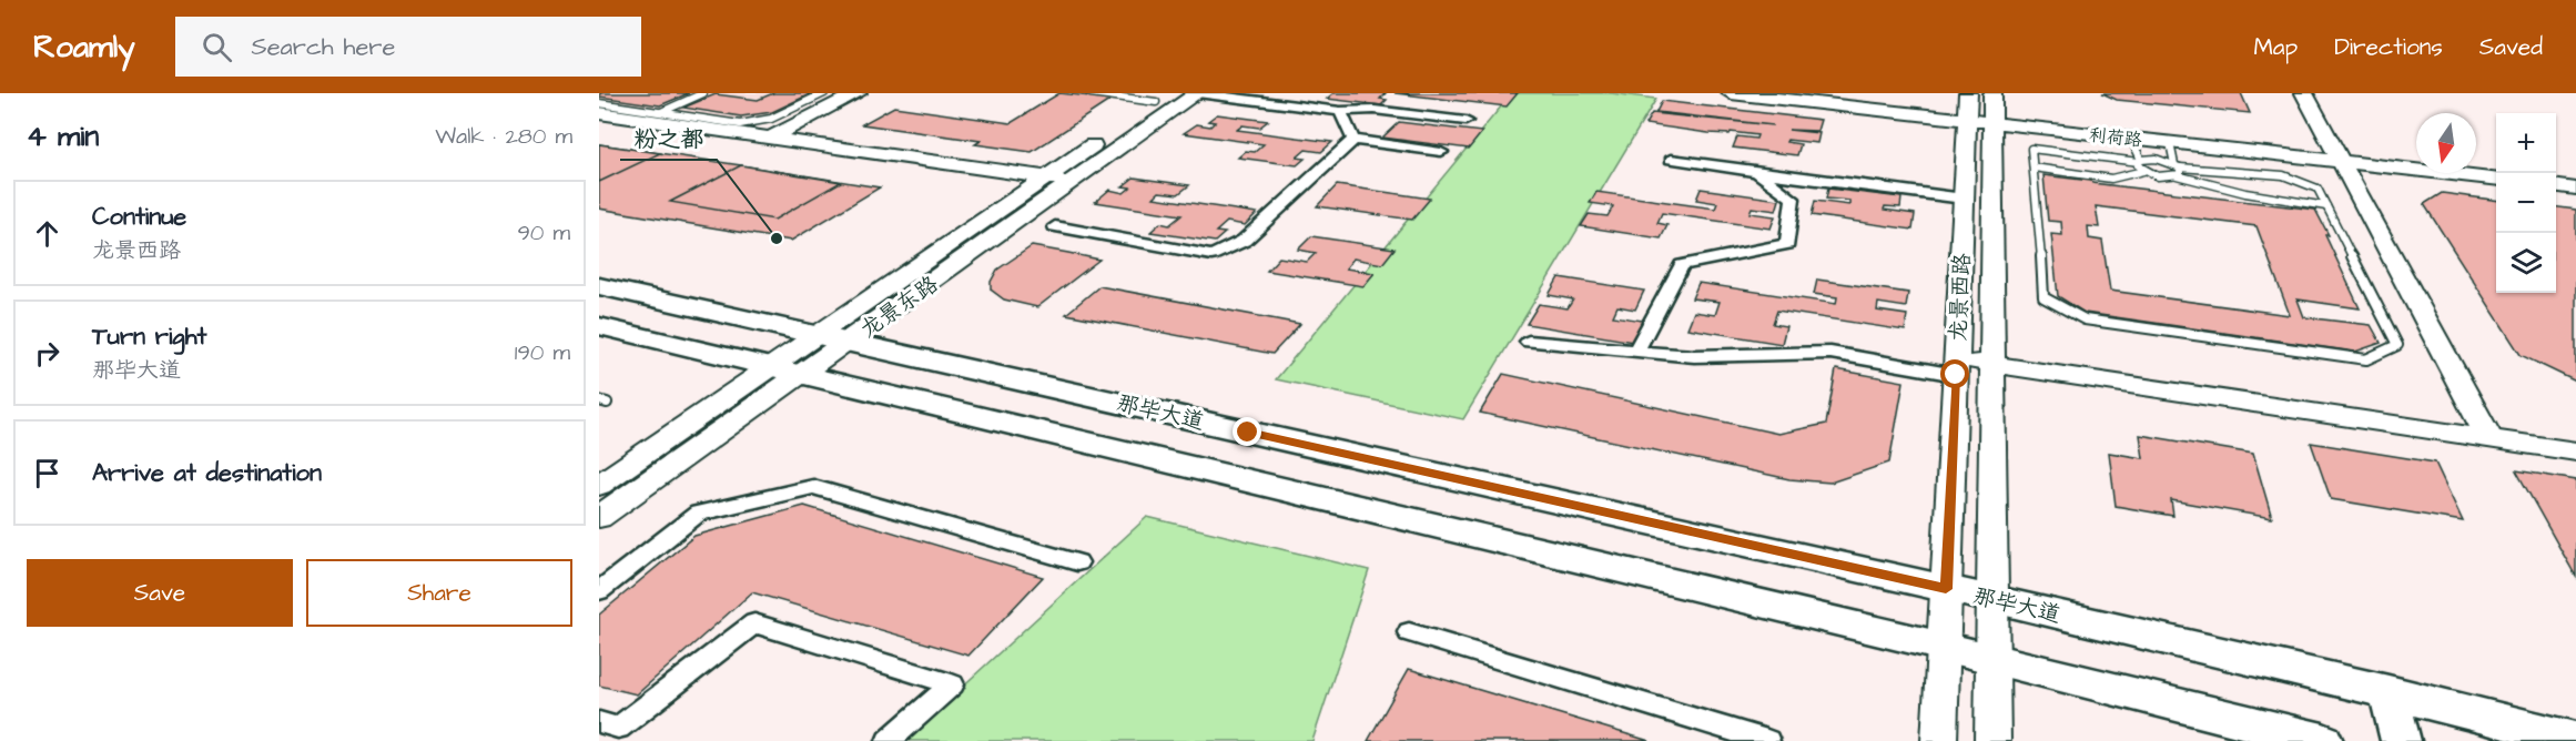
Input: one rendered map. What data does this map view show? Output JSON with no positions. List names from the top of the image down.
{
  "streets": {
    "main road": [
      "利荷路",
      "龙景西路",
      "龙景东路",
      "那毕大道"
    ]
  },
  "crossings": [
    ["利荷路", "龙景西路"],
    ["龙景西路", "那毕大道"],
    ["龙景东路", "那毕大道"]
  ],
  "places": ["粉之都"],
  "north": "bottom",
  "page": {
    "header": "Roamly",
    "search": "Search here",
    "nav": ["Map", "Directions", "Saved"],
    "heading": ["4 min", "Walk · 280 m"],
    "map_buttons": ["+", "−"],
    "list": [
      ["Continue", "龙景西路", "90 m"],
      ["Turn right", "那毕大道", "190 m"],
      "Arrive at destination"
    ],
    "buttons": ["Save", "Share"]
  }
}
